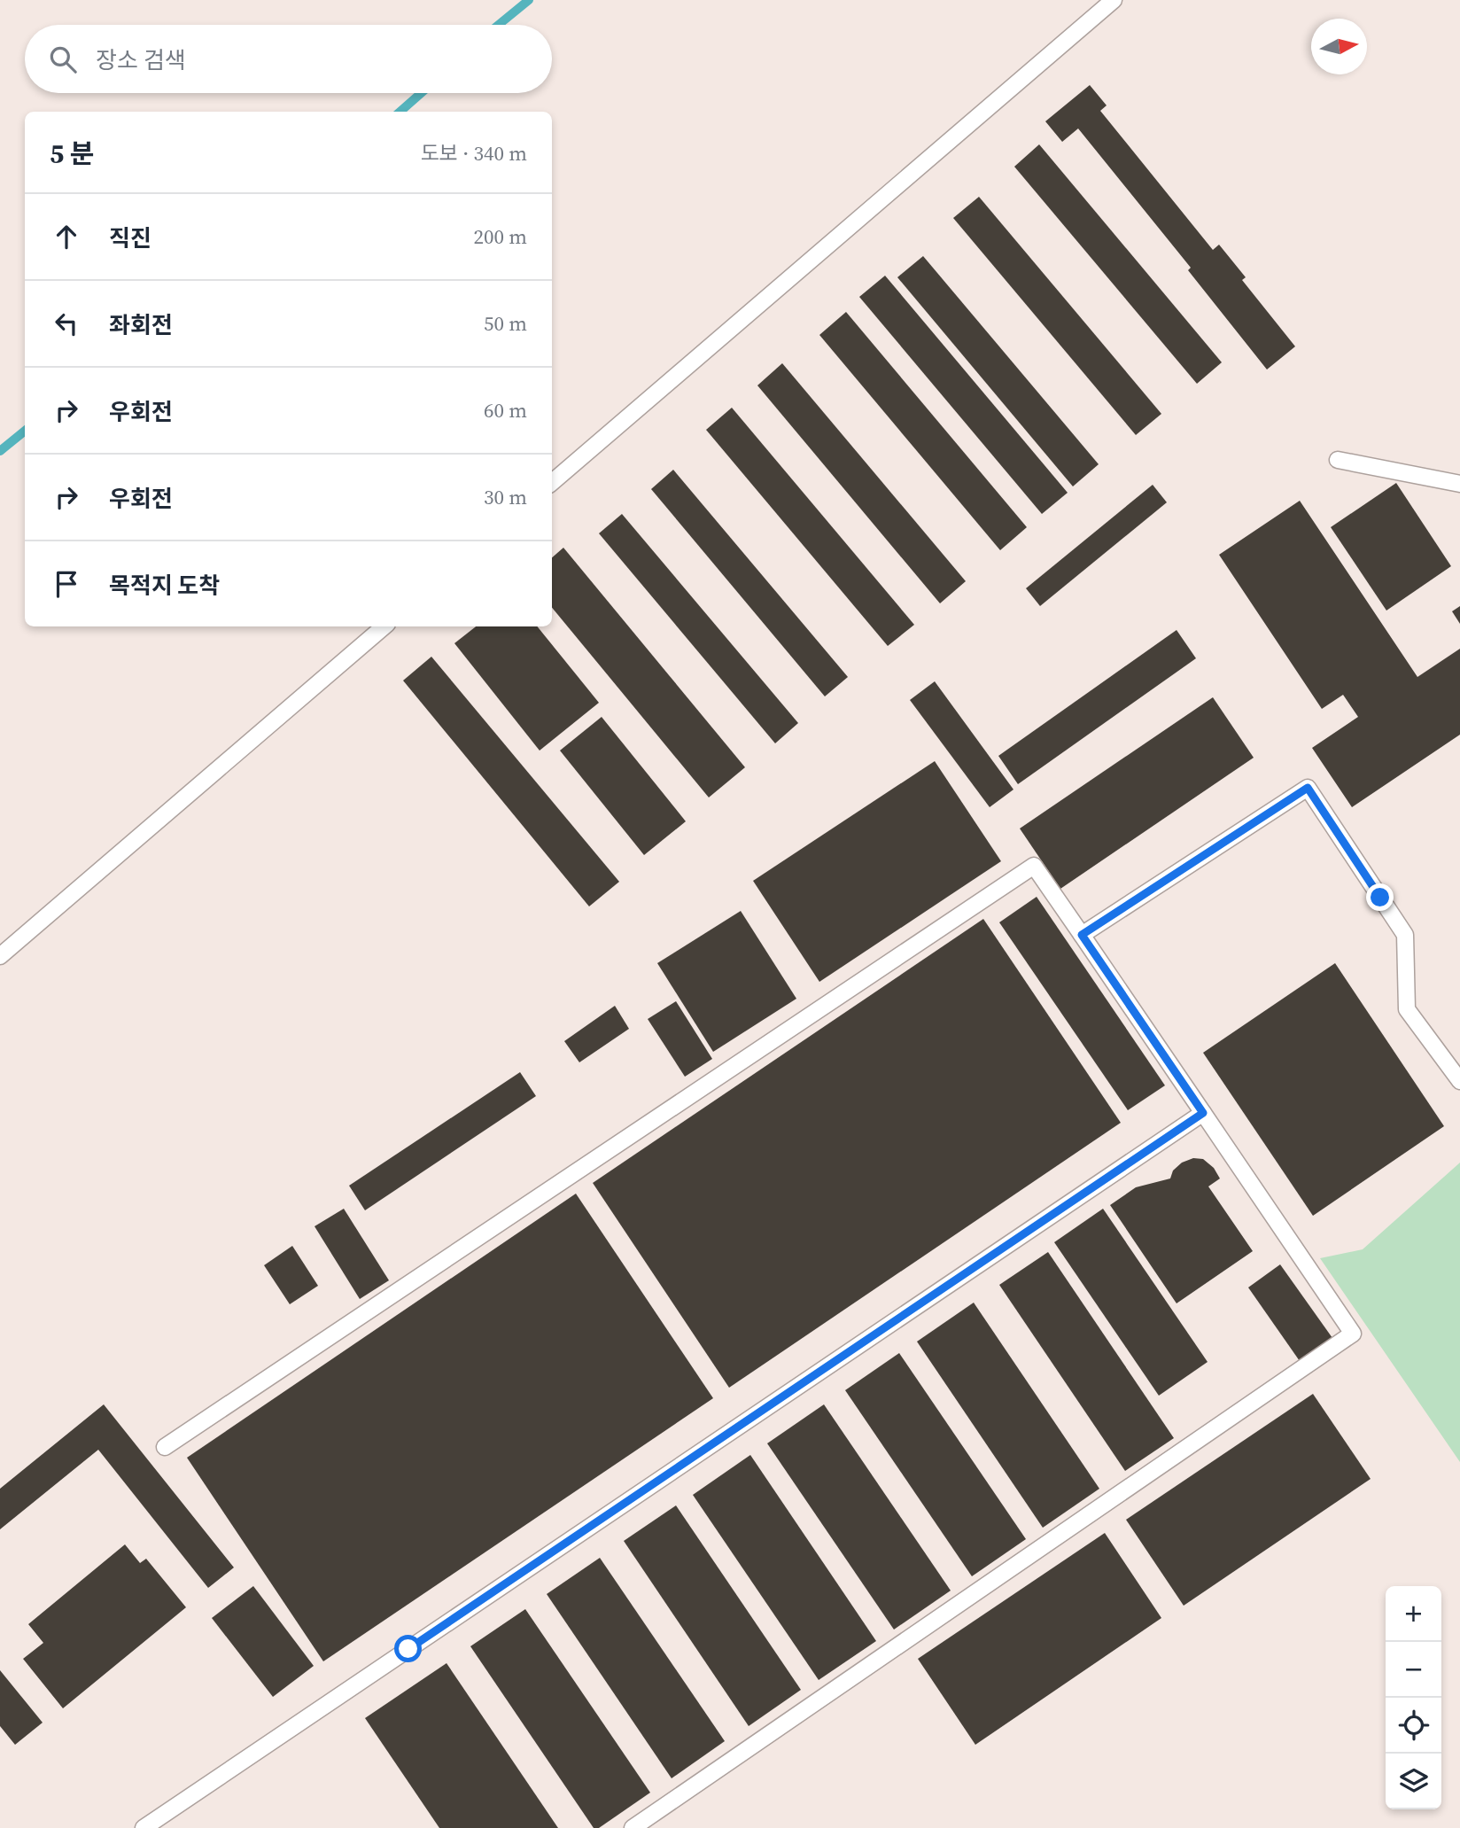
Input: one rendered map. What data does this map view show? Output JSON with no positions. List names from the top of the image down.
{
  "north": "right",
  "page": {
    "search": "장소 검색",
    "heading": ["5 분", "도보 · 340 m"],
    "list": [
      ["직진", "200 m"],
      ["좌회전", "50 m"],
      ["우회전", "60 m"],
      ["우회전", "30 m"],
      "목적지 도착"
    ],
    "map_buttons": ["+", "−"]
  }
}
